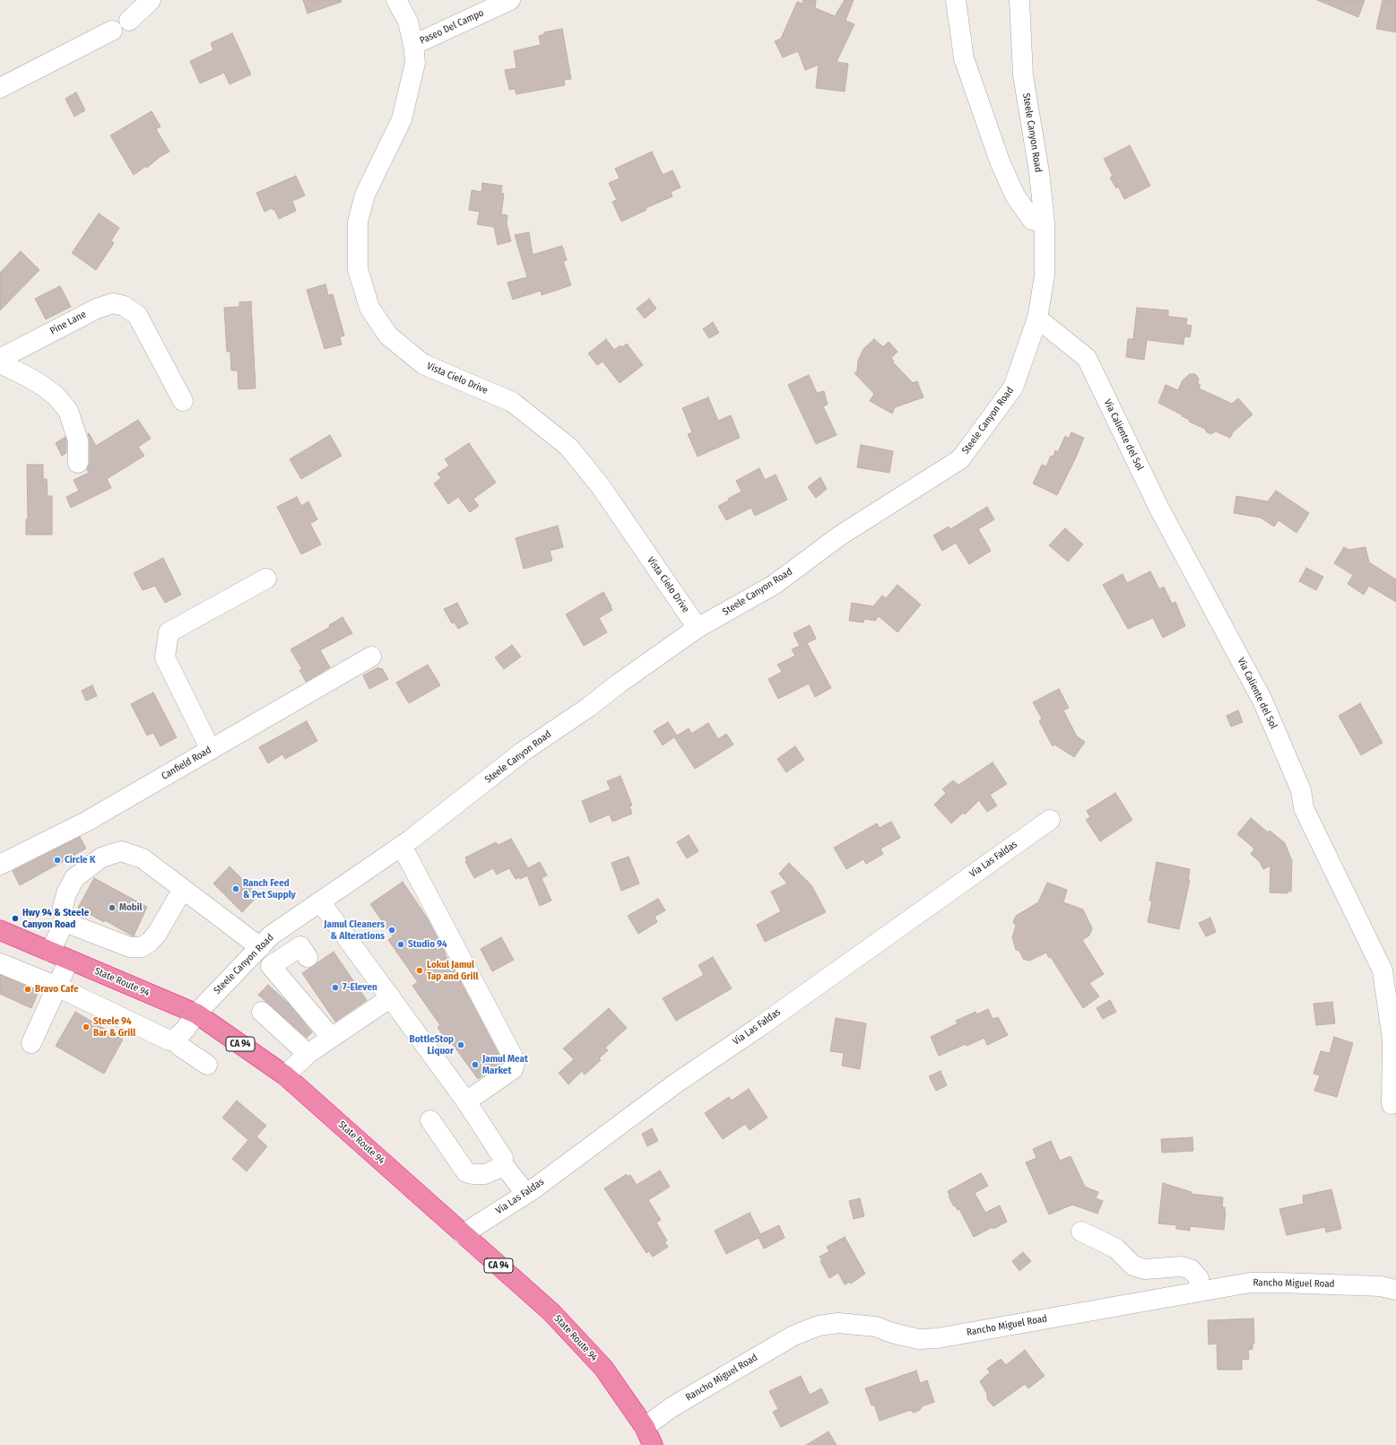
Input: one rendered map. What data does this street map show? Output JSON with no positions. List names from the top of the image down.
{
  "streets": {
    "highway": ["State Route 94", "CA 94"],
    "street": [
      "Paseo Del Campo",
      "Steele Canyon Road",
      "Pine Lane",
      "Vista Cielo Drive",
      "Via Caliente del Sol",
      "Canfield Road",
      "Via Las Faldas",
      "Rancho Miguel Road"
    ]
  },
  "crossings": [
    ["Paseo Del Campo", "Vista Cielo Drive"],
    ["Steele Canyon Road", "Vista Cielo Drive"],
    ["Steele Canyon Road", "Via Caliente del Sol"],
    ["Steele Canyon Road", "State Route 94"],
    ["Via Las Faldas", "State Route 94"],
    ["State Route 94", "Rancho Miguel Road"]
  ],
  "places": [
    "Circle K",
    "Ranch Feed & Pet Supply",
    "Mobil",
    "Hwy 94 & Steele Canyon Road",
    "Jamul Cleaners & Alterations",
    "Studio 94",
    "Lokul Jamul Tap and Grill",
    "7-Eleven",
    "Bravo Cafe",
    "Steele 94 Bar & Grill",
    "BottleStop Liquor",
    "Jamul Meat Market"
  ]
}
